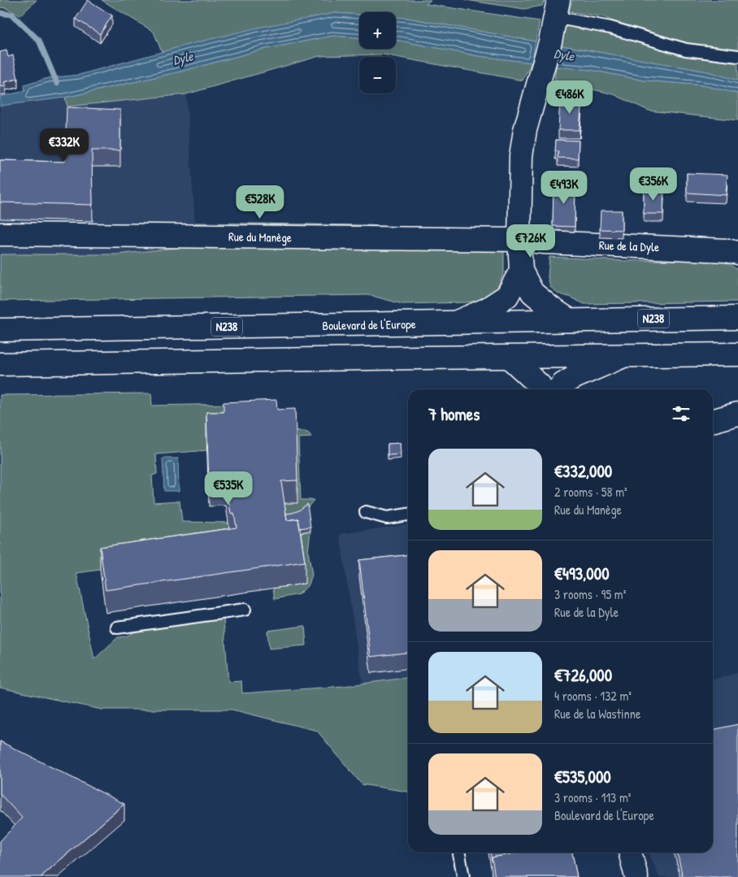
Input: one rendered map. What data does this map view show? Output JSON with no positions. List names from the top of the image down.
{
  "streets": {
    "main road": [
      "Rue du Manège",
      "Rue de la Dyle",
      "N238",
      "Boulevard de l'Europe"
    ]
  },
  "crossings": [
    ["Rue du Manège", "Rue de la Dyle"]
  ],
  "water": ["Dyle"],
  "page": {
    "map_buttons": ["+", "−"],
    "price": [
      "€486K",
      "€332K",
      "€356K",
      "€493K",
      "€528K",
      "€726K",
      "€535K"
    ],
    "heading": "7 homes",
    "list": [
      {
        "name": "€332,000",
        "note": "2 rooms · 58 m² · Rue du Manège"
      },
      {
        "name": "€493,000",
        "note": "3 rooms · 95 m² · Rue de la Dyle"
      },
      {
        "name": "€726,000",
        "note": "4 rooms · 132 m² · Rue de la Wastinne"
      },
      {
        "name": "€535,000",
        "note": "3 rooms · 113 m² · Boulevard de l'Europe"
      }
    ]
  }
}
